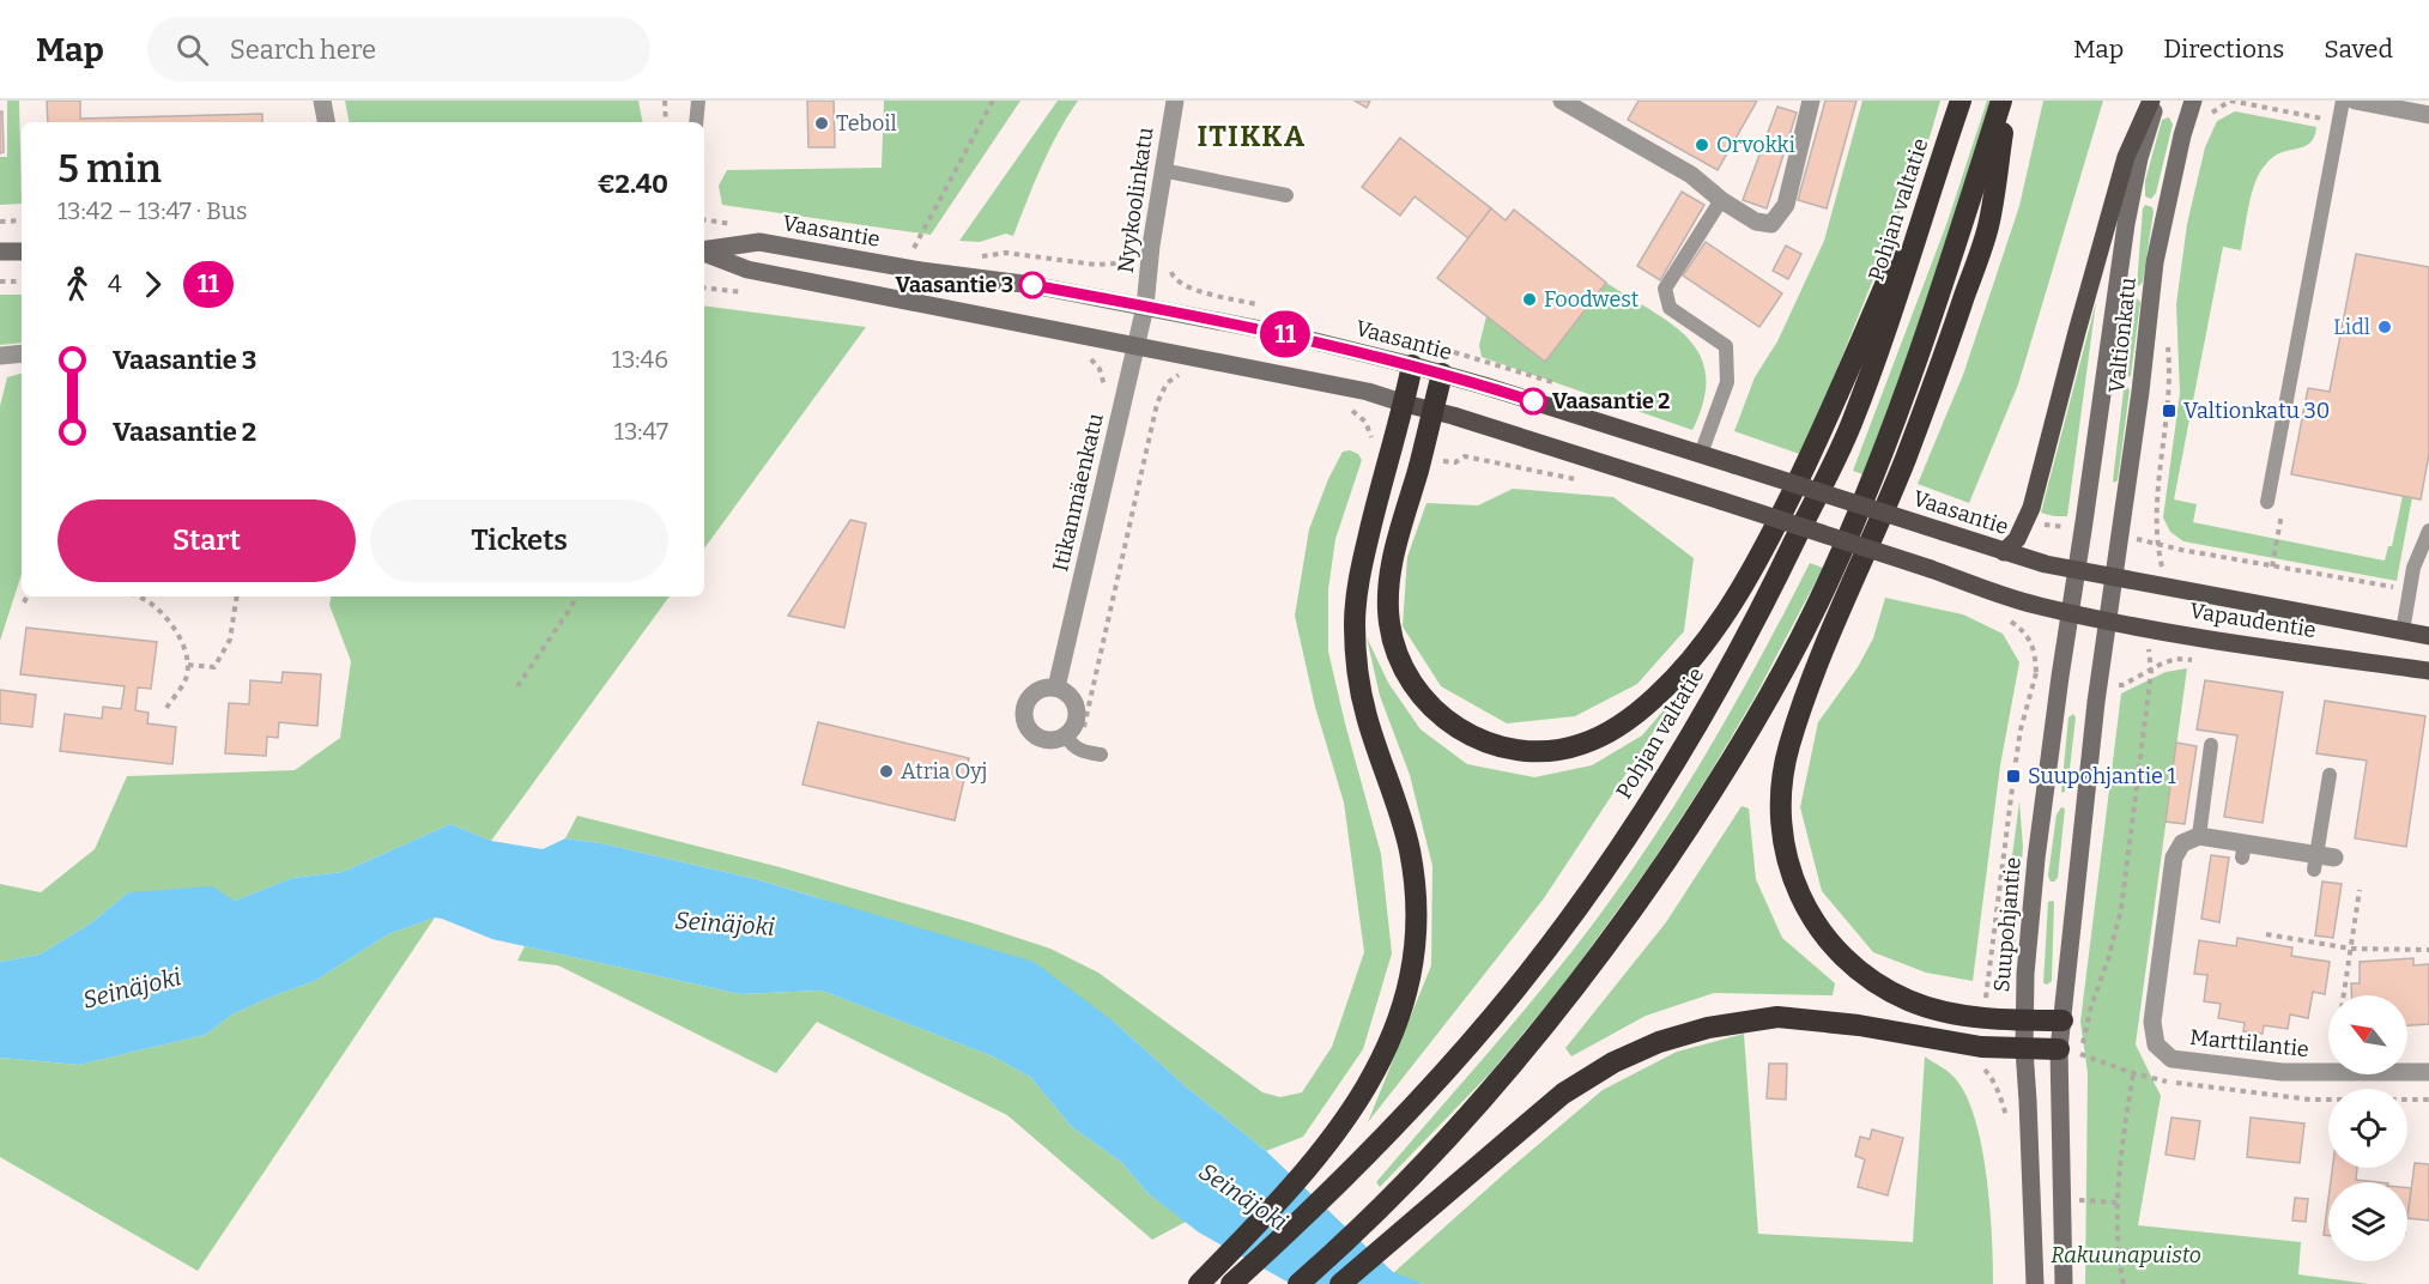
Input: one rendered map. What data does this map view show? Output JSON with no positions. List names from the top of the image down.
{
  "streets": {
    "highway": ["Pohjan valtatie"],
    "main road": [
      "Vaasantie",
      "Valtionkatu",
      "Vapaudentie",
      "Suupohjantie"
    ],
    "street": ["Nyykoolinkatu", "Itikanmäenkatu", "Marttilantie"]
  },
  "crossings": [
    ["Nyykoolinkatu", "Vaasantie"],
    ["Nyykoolinkatu", "Itikanmäenkatu"],
    ["Vaasantie", "Valtionkatu"],
    ["Vaasantie", "Itikanmäenkatu"],
    ["Vaasantie", "Vapaudentie"],
    ["Vaasantie", "Suupohjantie"],
    ["Valtionkatu", "Vapaudentie"],
    ["Valtionkatu", "Suupohjantie"],
    ["Vapaudentie", "Suupohjantie"]
  ],
  "districts": ["ITIKKA"],
  "water": ["Seinäjoki"],
  "parks": ["Rakuunapuisto"],
  "places": {
    "other": [
      "Teboil",
      "Orvokki",
      "Vaasantie 3",
      "Foodwest",
      "Lidl",
      "Vaasantie 2",
      "Atria Oyj"
    ],
    "transit": ["Valtionkatu 30", "Suupohjantie 1"]
  },
  "lines": ["bus line 11"],
  "north": "top left",
  "page": {
    "header": "Map",
    "search": "Search here",
    "nav": ["Map", "Directions", "Saved"],
    "on_map": "11",
    "heading": ["5 min", "13:42 – 13:47 · Bus", "€2.40"],
    "legs": ["4", "11"],
    "list": [
      {
        "name": "Vaasantie 3",
        "value": "13:46"
      },
      {
        "name": "Vaasantie 2",
        "value": "13:47"
      }
    ],
    "buttons": ["Start", "Tickets"]
  }
}
